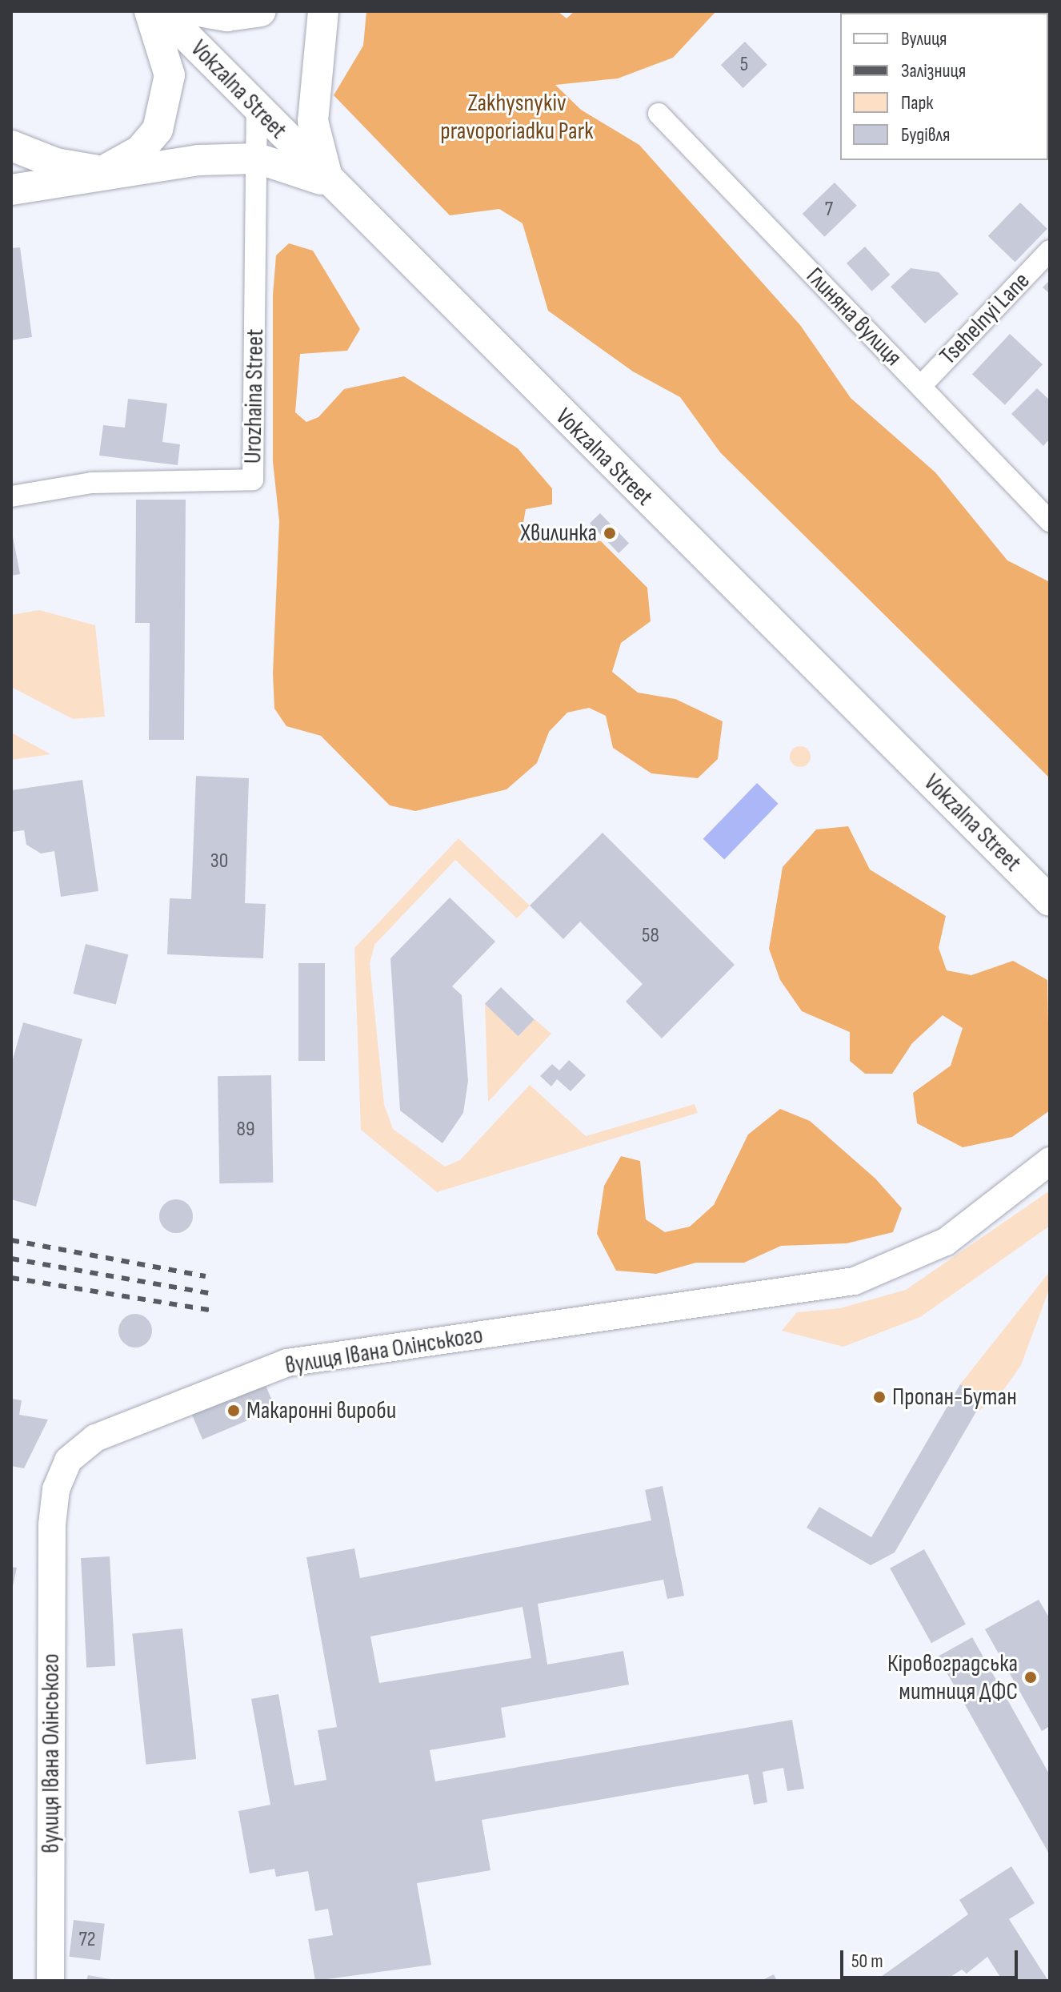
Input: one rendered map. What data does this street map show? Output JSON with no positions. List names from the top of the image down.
{
  "streets": {
    "main road": ["Vokzalna Street"],
    "street": [
      "Глиняна вулиця",
      "Tsehelnyi Lane",
      "Urozhaina Street",
      "вулиця Івана Олінського"
    ]
  },
  "crossings": [
    ["Vokzalna Street", "Urozhaina Street"],
    ["Глиняна вулиця", "Tsehelnyi Lane"]
  ],
  "parks": ["Zakhysnykiv pravoporiadku Park"],
  "places": [
    "Хвилинка",
    "Пропан-Бутан",
    "Макаронні вироби",
    "Кіровоградська митниця ДФС"
  ],
  "house_numbers": [
    "5",
    "7",
    "30",
    "58",
    "89",
    "72"
  ],
  "legend": [
    "Вулиця",
    "Залізниця",
    "Парк",
    "Будівля"
  ],
  "scale_bar": "50 m"
}
